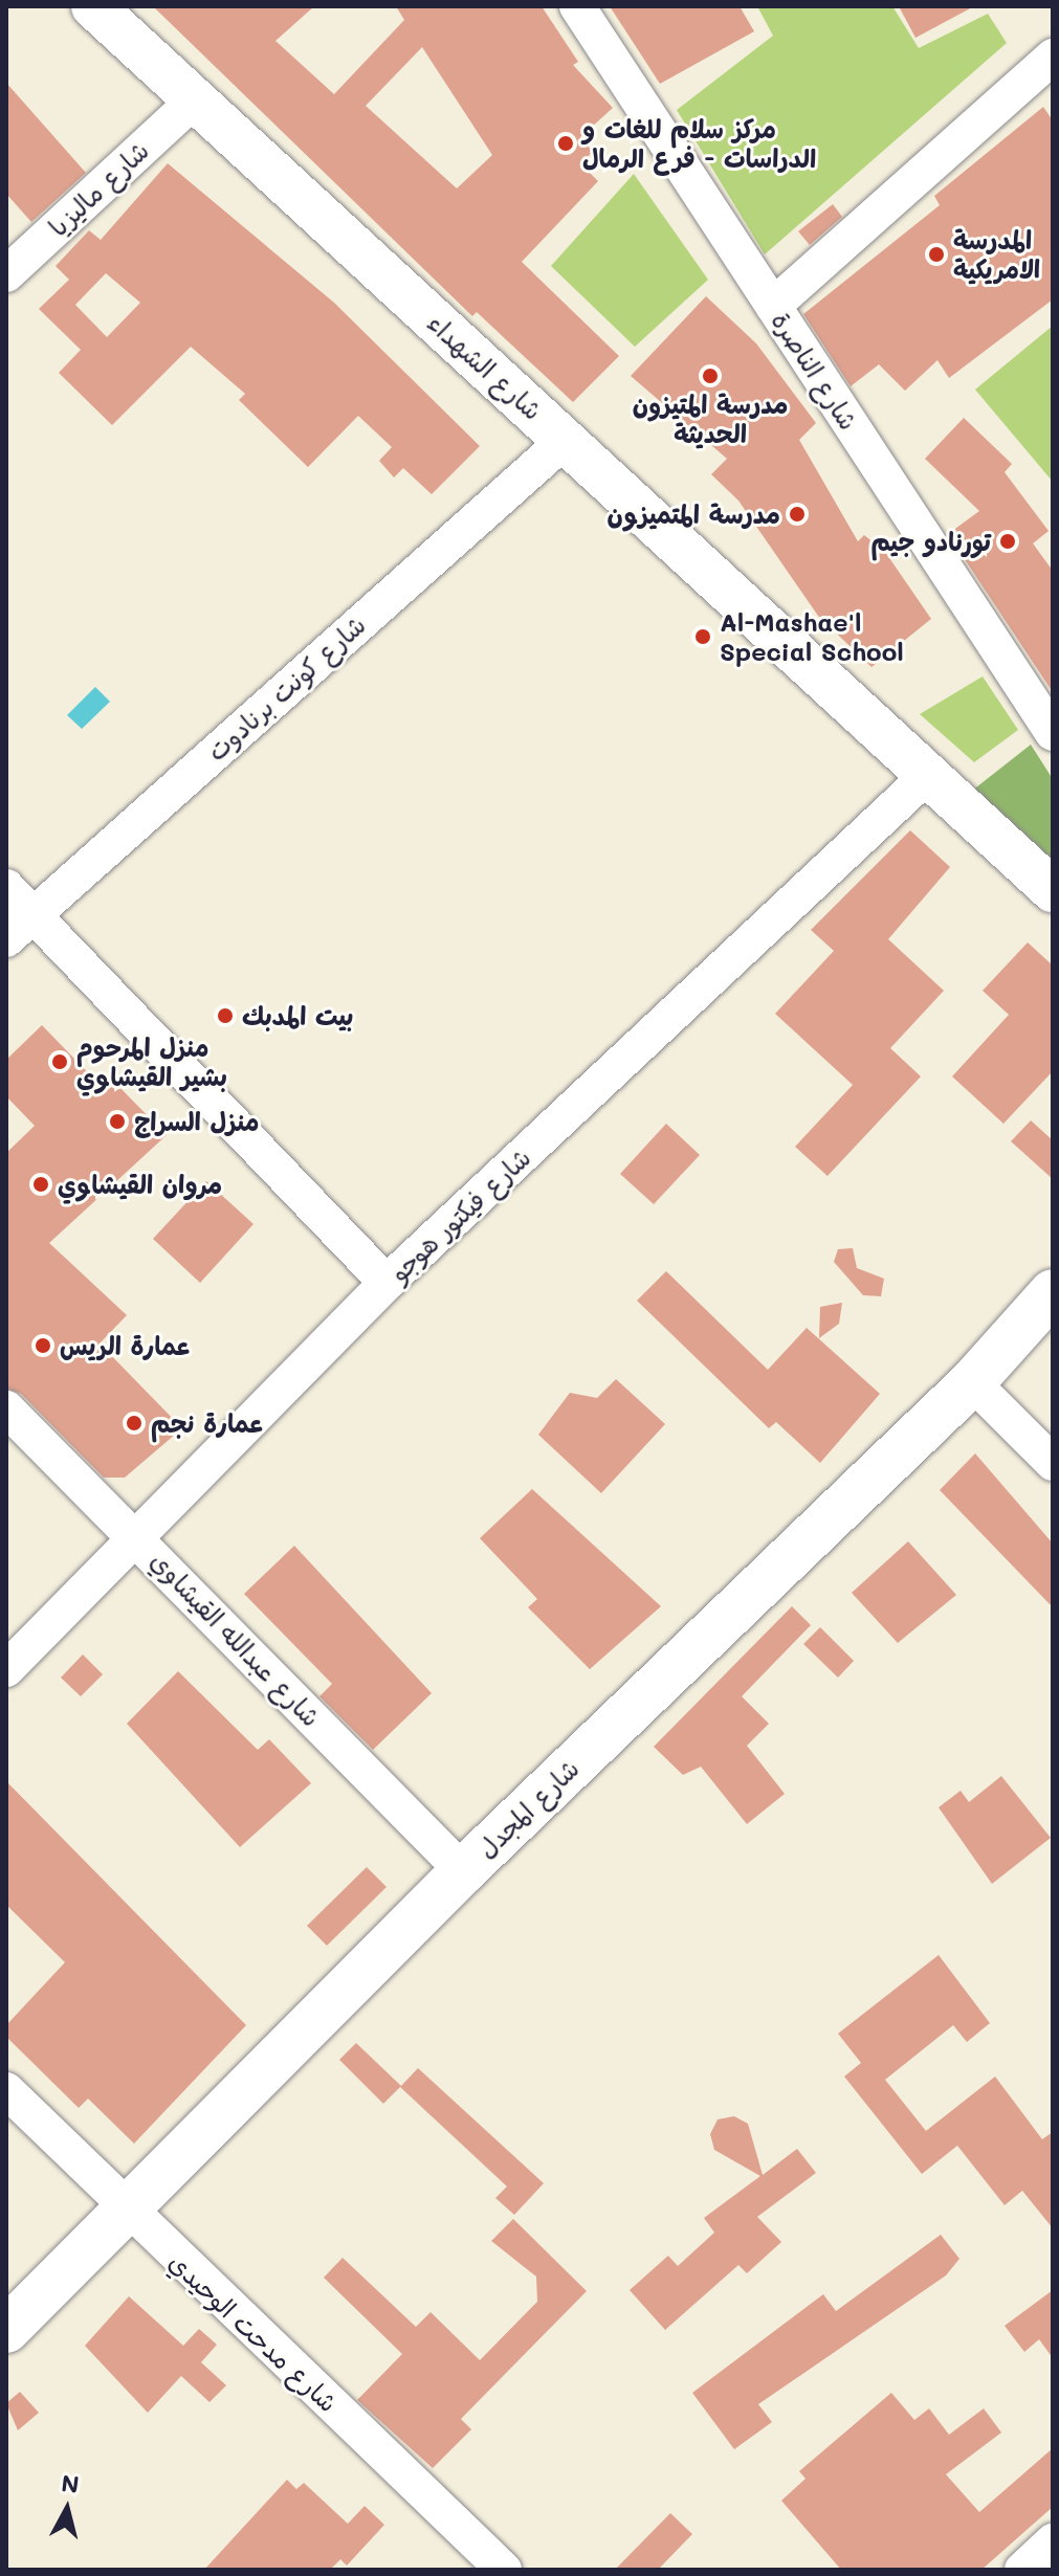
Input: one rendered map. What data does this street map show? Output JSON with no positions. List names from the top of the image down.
{
  "streets": {
    "main road": ["شارع المجدل"],
    "street": [
      "شارع ماليزيا",
      "شارع الشهداء",
      "شارع الناصرة",
      "شارع كونت برنادوت",
      "شارع فيكتور هوجو",
      "شارع عبدالله القيشاوي",
      "شارع مدحت الوحيدي"
    ]
  },
  "crossings": [
    ["شارع ماليزيا", "شارع الشهداء"],
    ["شارع الشهداء", "شارع كونت برنادوت"],
    ["شارع الشهداء", "شارع فيكتور هوجو"],
    ["شارع فيكتور هوجو", "شارع عبدالله القيشاوي"],
    ["شارع عبدالله القيشاوي", "شارع المجدل"],
    ["شارع المجدل", "شارع مدحت الوحيدي"]
  ],
  "places": [
    "مركز سلام للغات و الدراسات - فرع الرمال",
    "المدرسة الامريكية",
    "مدرسة المتيزون الحديثة",
    "مدرسة المتميزون",
    "تورنادو جيم",
    "Al-Mashae'l Special School",
    "بيت المدبك",
    "منزل المرحوم بشير القيشاوي",
    "منزل السراج",
    "مروان القيشاوي",
    "عمارة الريس",
    "عمارة نجم"
  ],
  "north": "top"
}
